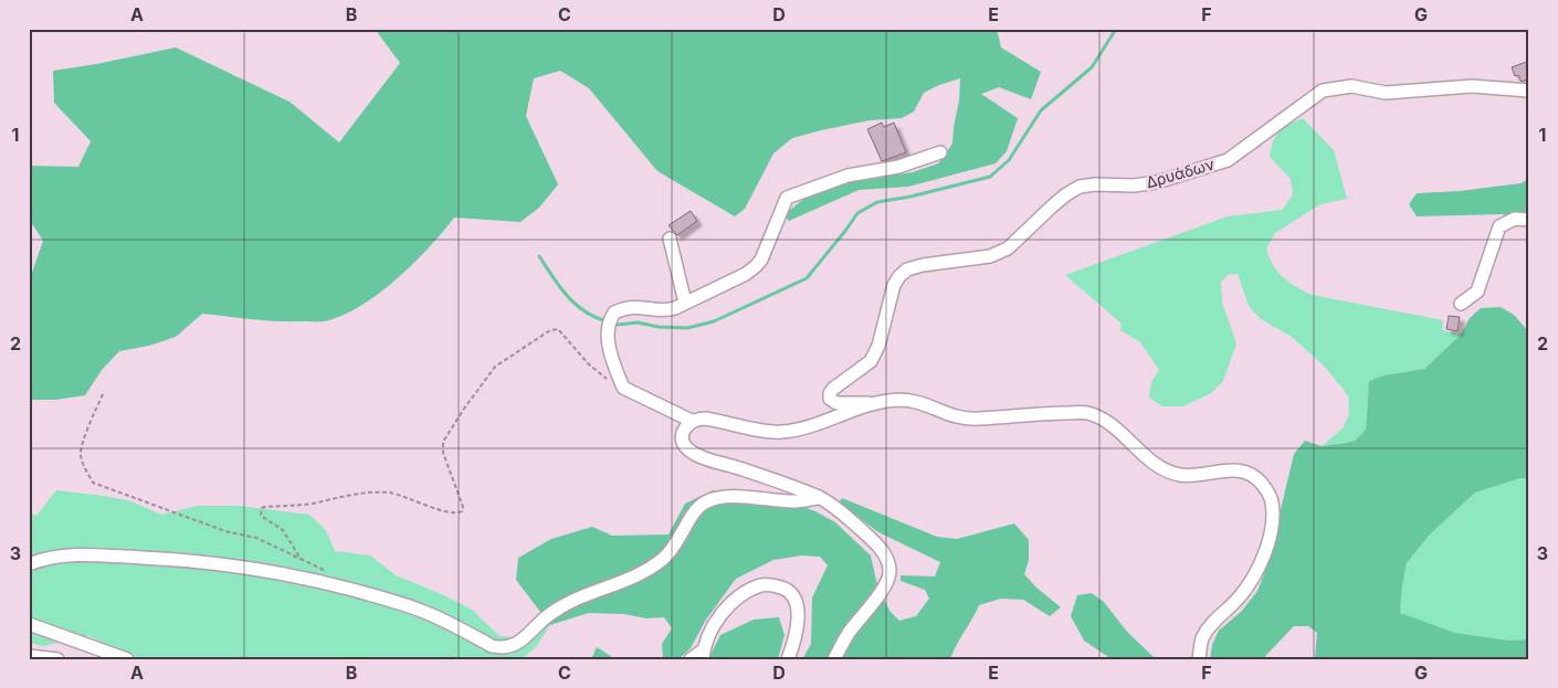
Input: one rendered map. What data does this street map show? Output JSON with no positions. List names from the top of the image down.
{
  "streets": {
    "street": ["Δρυάδων"]
  },
  "grid": {
    "columns": [
      "A",
      "B",
      "C",
      "D",
      "E",
      "F",
      "G"
    ],
    "rows": ["1", "2", "3"]
  }
}
